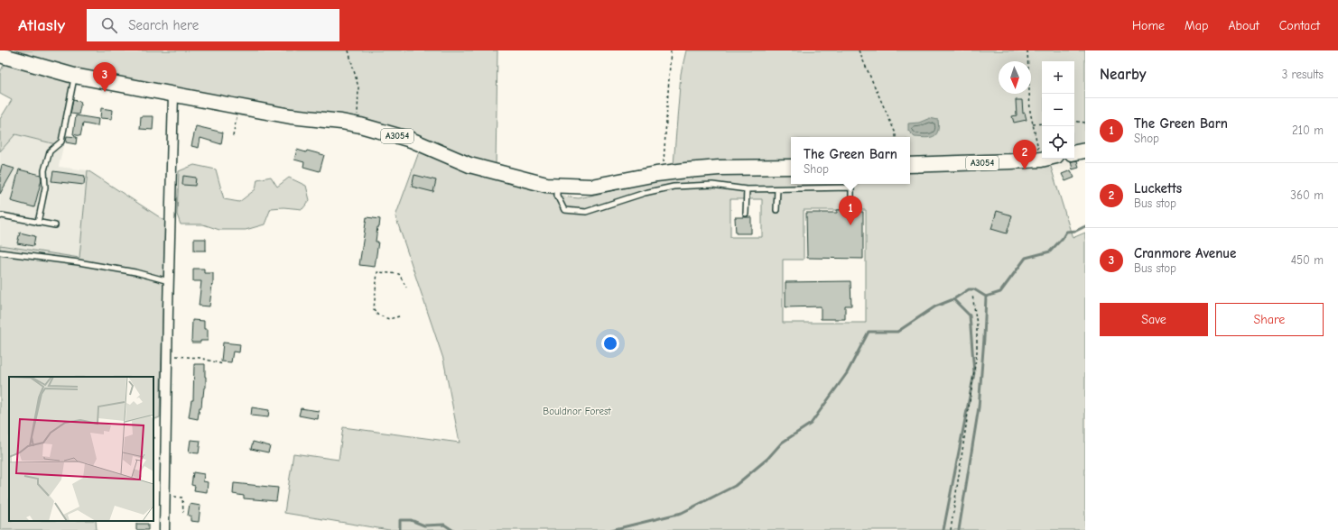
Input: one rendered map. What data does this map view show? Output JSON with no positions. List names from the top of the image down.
{
  "streets": {
    "main road": ["A3054"]
  },
  "parks": ["Bouldnor Forest"],
  "north": "bottom",
  "page": {
    "header": "Atlasly",
    "search": "Search here",
    "nav": [
      "Home",
      "Map",
      "About",
      "Contact"
    ],
    "heading": ["Nearby", "3 results"],
    "map_buttons": ["+", "−"],
    "pins": ["3", "2", "1"],
    "list": [
      {
        "mark": "1",
        "name": "The Green Barn",
        "note": "Shop",
        "value": "210 m"
      },
      {
        "mark": "2",
        "name": "Lucketts",
        "note": "Bus stop",
        "value": "360 m"
      },
      {
        "mark": "3",
        "name": "Cranmore Avenue",
        "note": "Bus stop",
        "value": "450 m"
      }
    ],
    "popup": ["The Green Barn", "Shop"],
    "buttons": ["Save", "Share"]
  }
}
